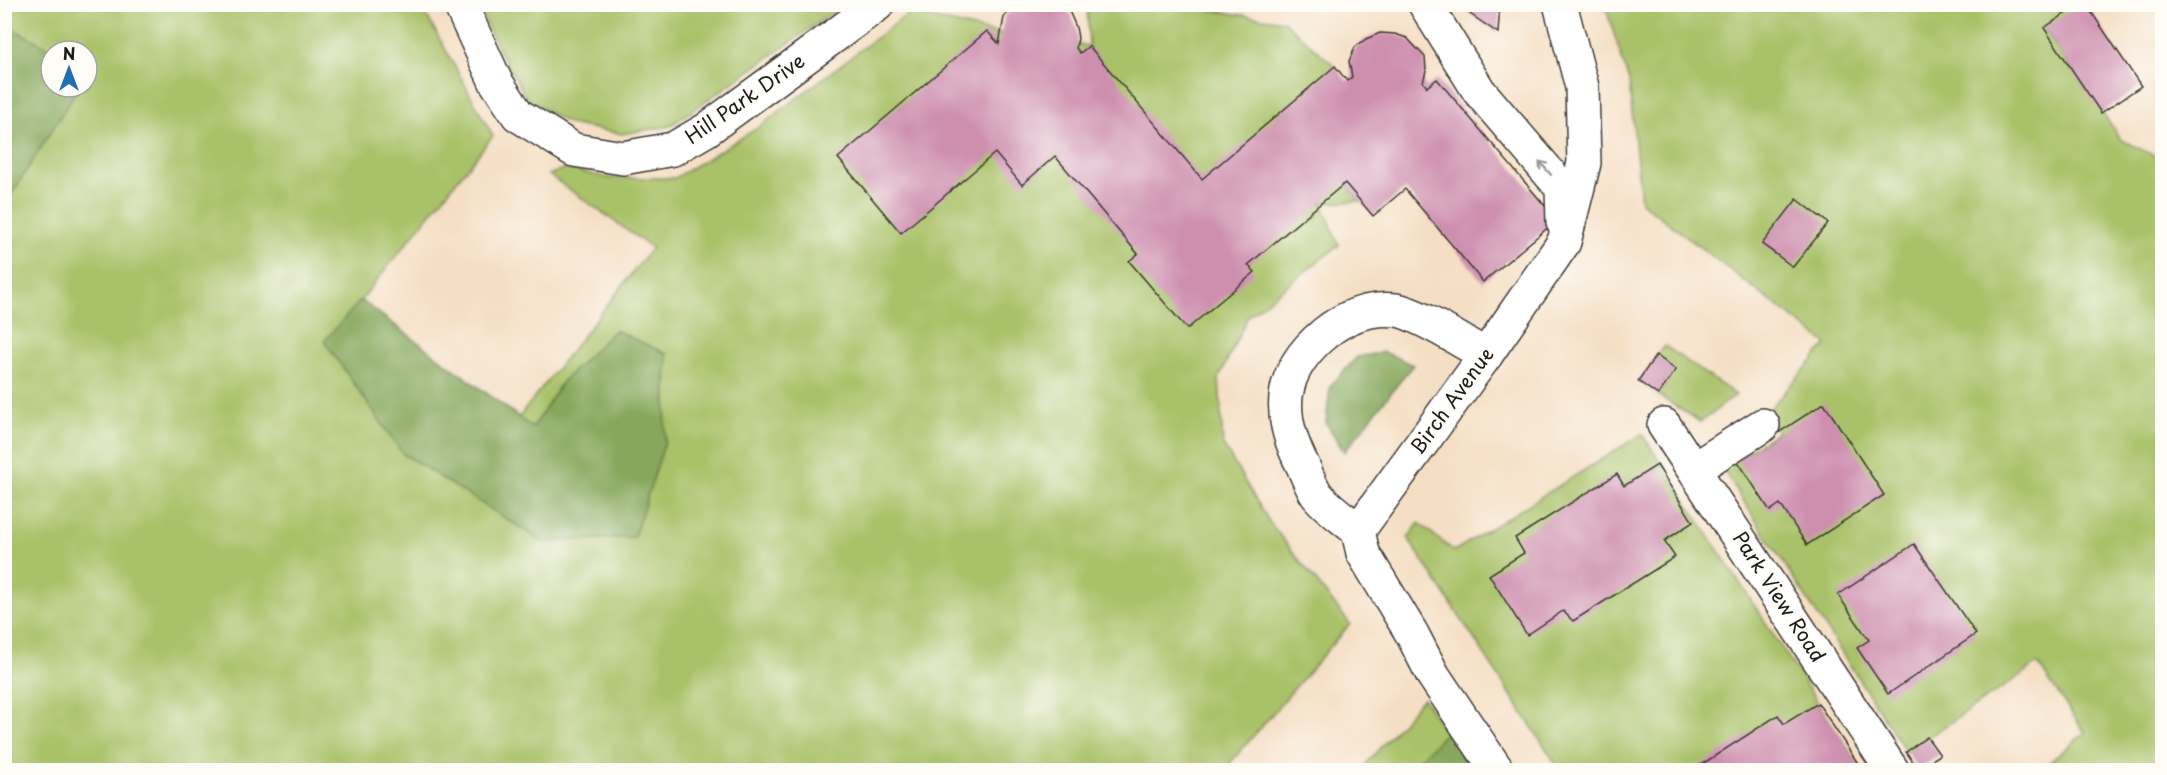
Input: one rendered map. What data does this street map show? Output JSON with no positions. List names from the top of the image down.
{
  "streets": {
    "street": ["Hill Park Drive", "Birch Avenue", "Park View Road"]
  },
  "north": "top"
}
